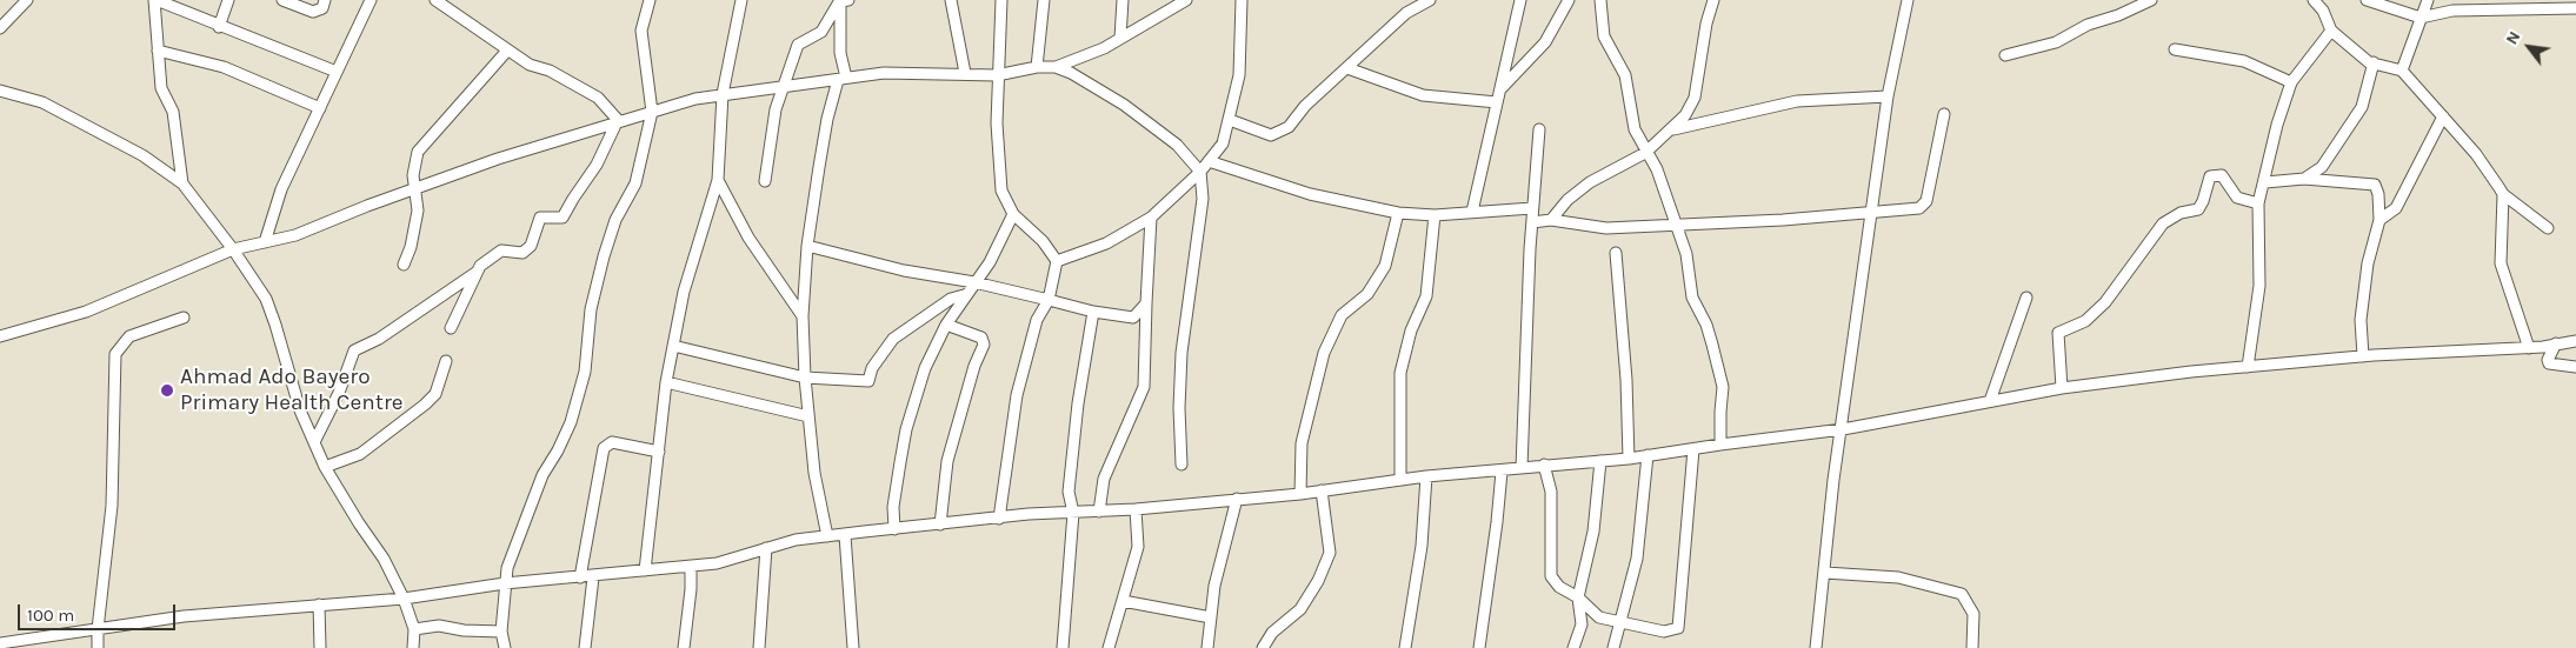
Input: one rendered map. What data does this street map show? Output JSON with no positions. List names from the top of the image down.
{
  "places": ["Ahmad Ado Bayero Primary Health Centre"],
  "scale_bar": "100 m",
  "north": "top left"
}
